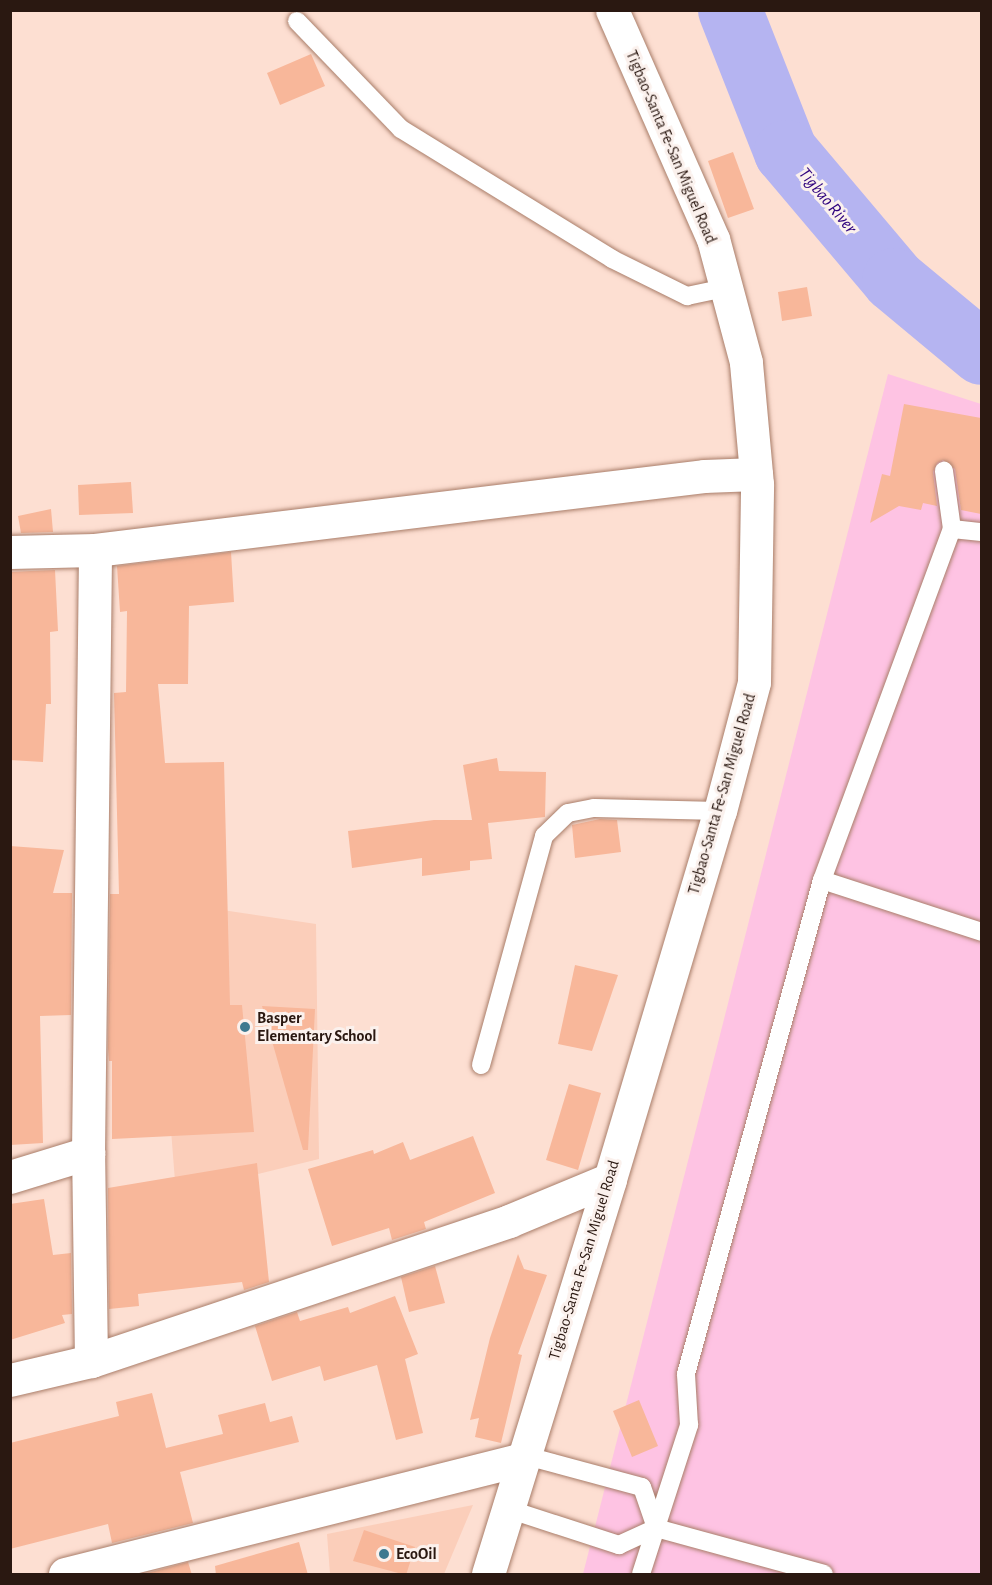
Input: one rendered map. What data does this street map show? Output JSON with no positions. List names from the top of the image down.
{
  "streets": {
    "street": ["Tigbao-Santa Fe-San Miguel Road"]
  },
  "water": ["Tigbao River"],
  "places": ["Basper Elementary School", "EcoOil"]
}
